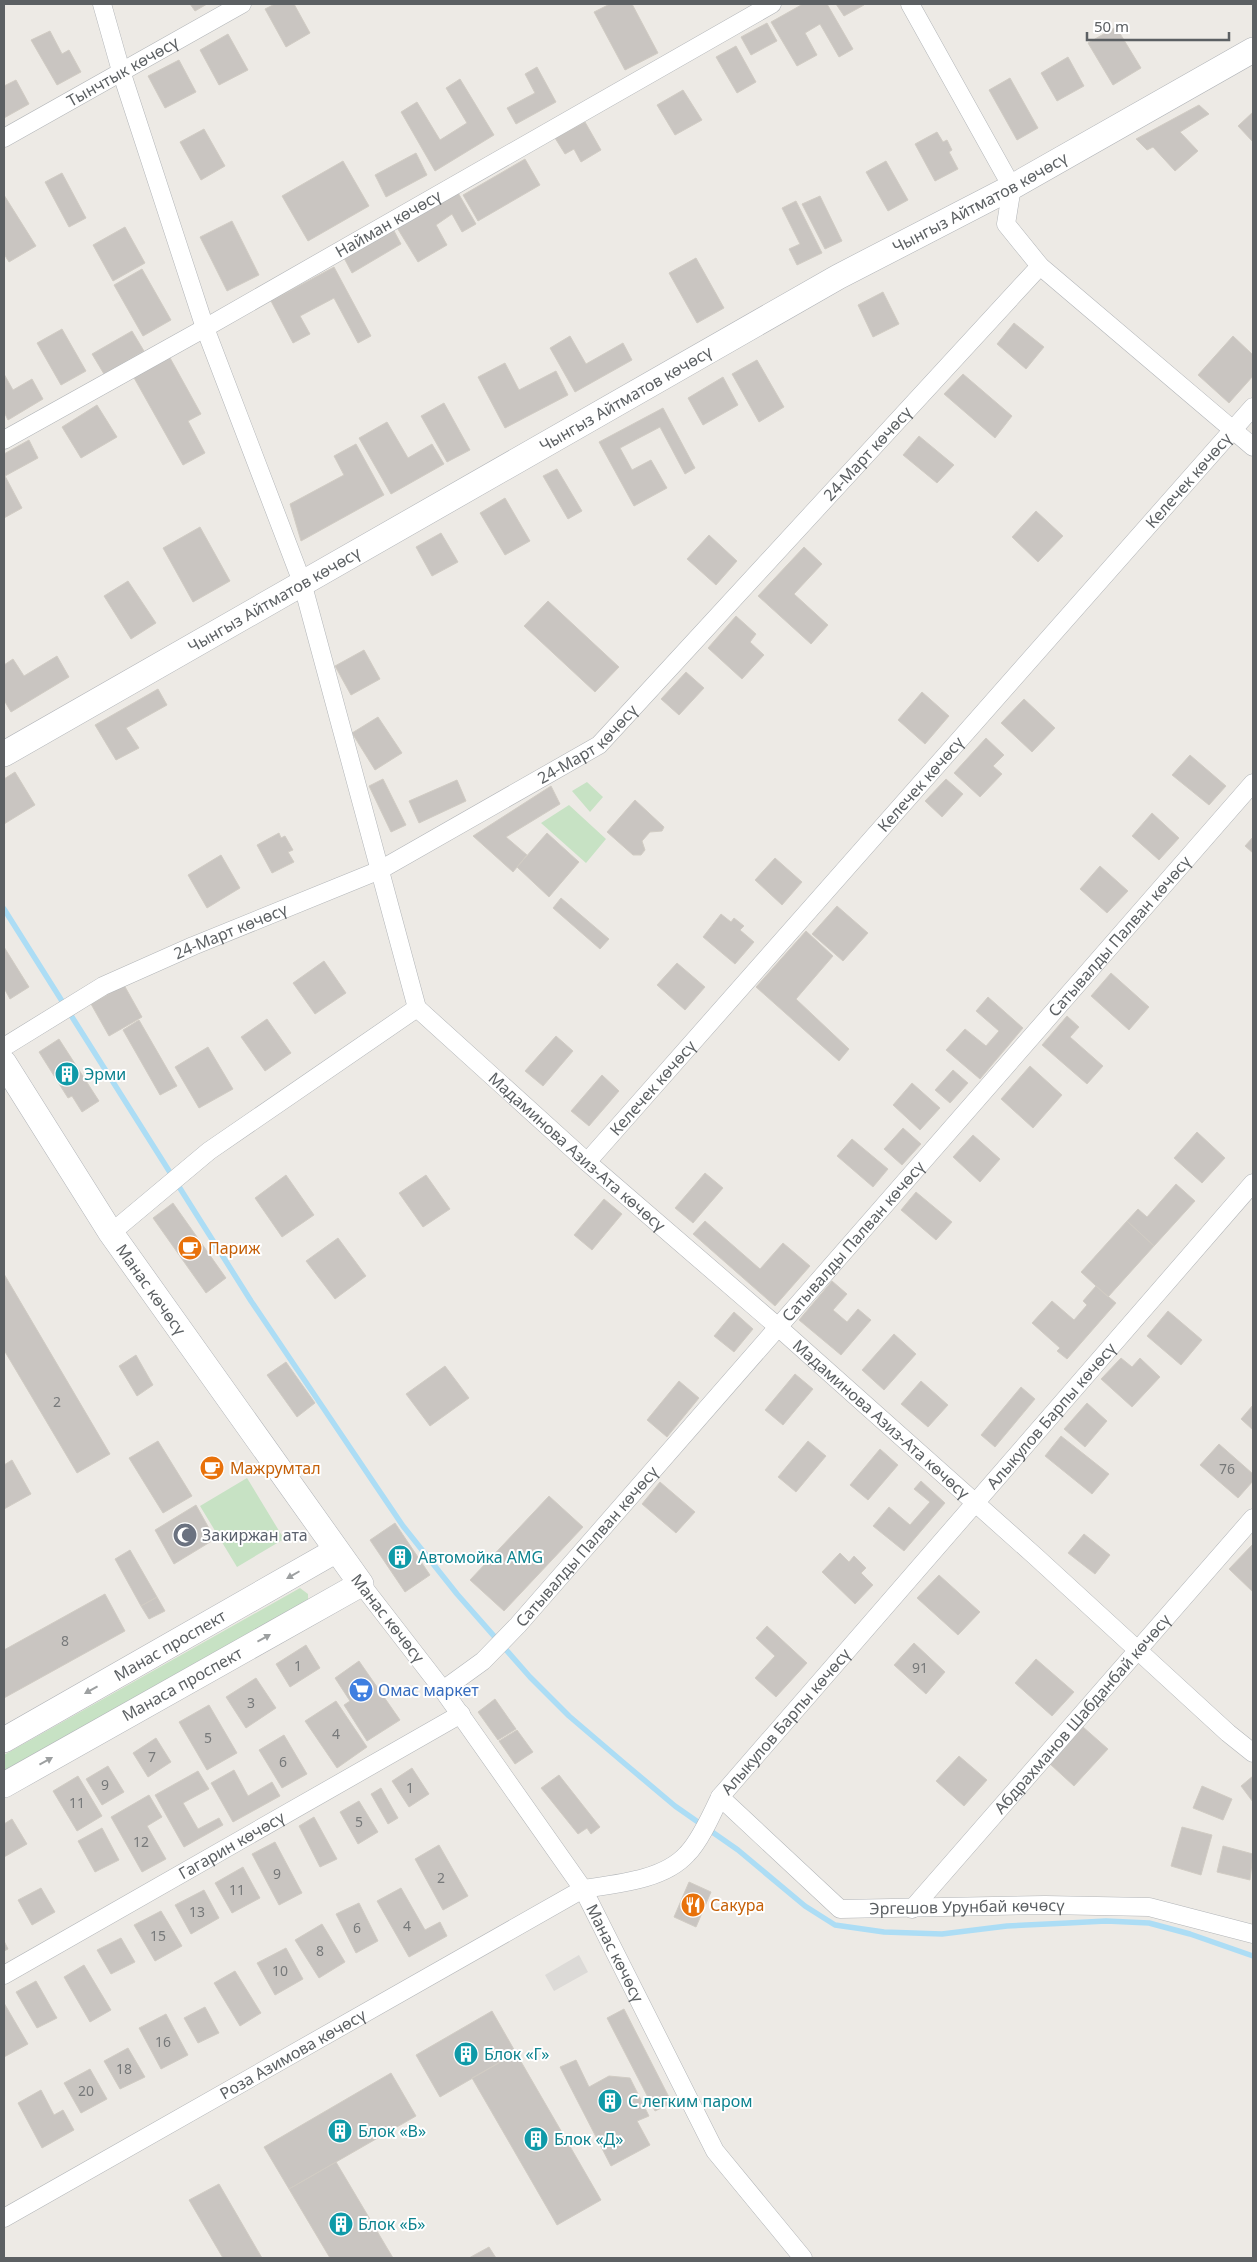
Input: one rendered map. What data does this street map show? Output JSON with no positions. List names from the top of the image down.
{
  "streets": {
    "main road": [
      "Чынгыз Айтматов көчөсү",
      "Манас көчөсү",
      "Манас проспект",
      "Манаса проспект"
    ],
    "street": [
      "Тынчтык көчөсү",
      "Найман көчөсү",
      "24-Март көчөсү",
      "Келечек көчөсү",
      "Сатывалды Палван көчөсү",
      "Мадаминова Азиз-Ата көчөсү",
      "Алыкулов Барпы көчөсү",
      "Абдрахманов Шабданбай көчөсү",
      "Гагарин көчөсү",
      "Эргешов Урунбай көчөсү",
      "Роза Азимова көчөсү"
    ]
  },
  "crossings": [
    ["Келечек көчөсү", "Мадаминова Азиз-Ата көчөсү"],
    ["Сатывалды Палван көчөсү", "Мадаминова Азиз-Ата көчөсү"],
    ["Сатывалды Палван көчөсү", "Манас көчөсү"],
    ["Мадаминова Азиз-Ата көчөсү", "Алыкулов Барпы көчөсү"],
    ["Мадаминова Азиз-Ата көчөсү", "Абдрахманов Шабданбай көчөсү"],
    ["Манас көчөсү", "Алыкулов Барпы көчөсү"],
    ["Манас көчөсү", "Манас проспект"],
    ["Манас көчөсү", "Манаса проспект"],
    ["Манас көчөсү", "Гагарин көчөсү"],
    ["Манас көчөсү", "Роза Азимова көчөсү"],
    ["Алыкулов Барпы көчөсү", "Эргешов Урунбай көчөсү"],
    ["Алыкулов Барпы көчөсү", "Роза Азимова көчөсү"],
    ["Абдрахманов Шабданбай көчөсү", "Эргешов Урунбай көчөсү"]
  ],
  "one_way": ["Манас проспект", "Манаса проспект"],
  "places": {
    "building": [
      "Эрми",
      "Автомойка AMG",
      "Блок «Г»",
      "С легким паром",
      "Блок «В»",
      "Блок «Д»",
      "Блок «Б»"
    ],
    "cafe": ["Париж", "Мажрумтал"],
    "mosque": ["Закиржан ата"],
    "supermarket": ["Омас маркет"],
    "restaurant": ["Сакура"]
  },
  "house_numbers": [
    "2",
    "76",
    "8",
    "1",
    "91",
    "3",
    "4",
    "5",
    "7",
    "6",
    "9",
    "1",
    "11",
    "5",
    "12",
    "9",
    "2",
    "11",
    "13",
    "4",
    "6",
    "15",
    "8",
    "10",
    "16",
    "18",
    "20"
  ],
  "scale_bar": "50 m"
}
